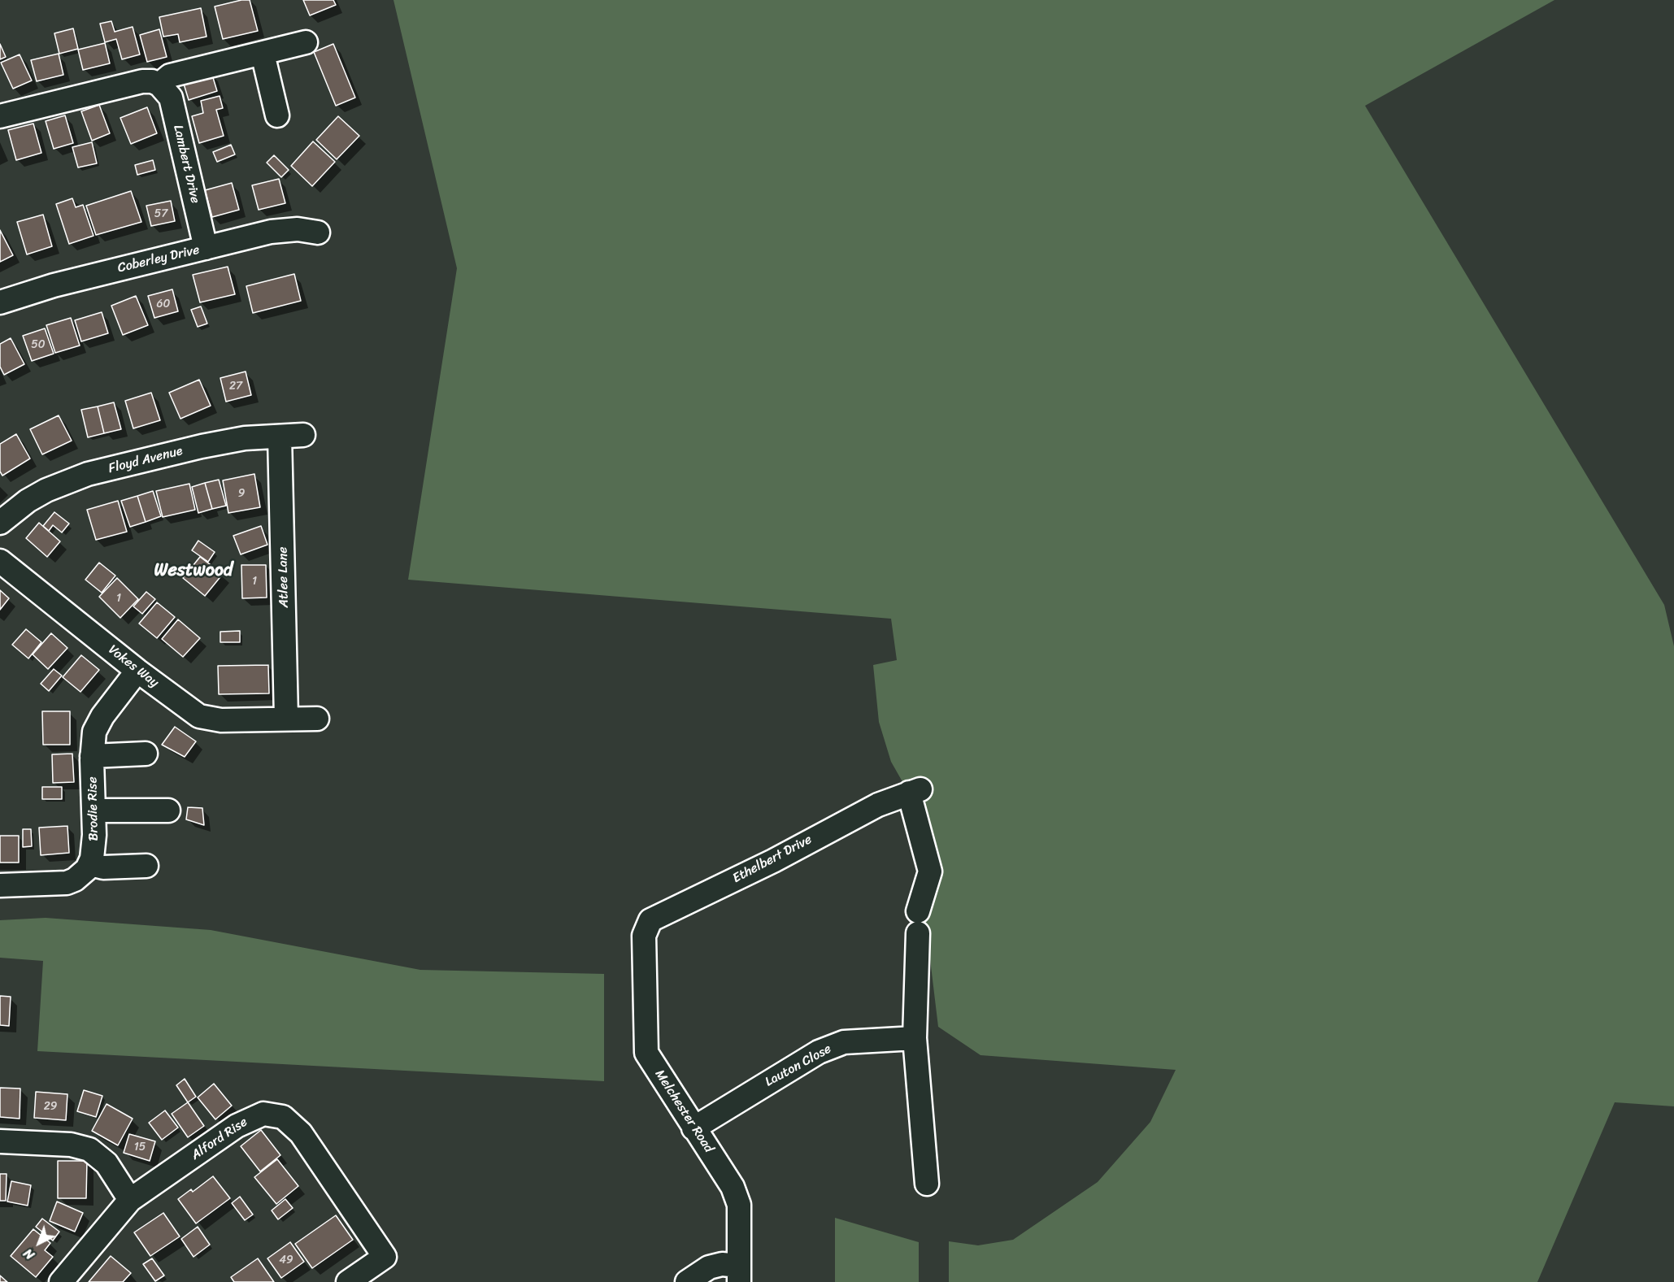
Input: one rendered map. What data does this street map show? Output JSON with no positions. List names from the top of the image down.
{
  "streets": {
    "street": [
      "Lambert Drive",
      "Coberley Drive",
      "Floyd Avenue",
      "Atlee Lane",
      "Vokes Way",
      "Brodie Rise",
      "Ethelbert Drive",
      "Lauton Close",
      "Melchester Road",
      "Alford Rise"
    ]
  },
  "crossings": [
    ["Lambert Drive", "Coberley Drive"],
    ["Floyd Avenue", "Atlee Lane"],
    ["Atlee Lane", "Vokes Way"],
    ["Vokes Way", "Brodie Rise"],
    ["Ethelbert Drive", "Lauton Close"],
    ["Ethelbert Drive", "Melchester Road"],
    ["Lauton Close", "Melchester Road"]
  ],
  "districts": ["Westwood"],
  "house_numbers": [
    "57",
    "60",
    "50",
    "27",
    "9",
    "1",
    "1",
    "29",
    "15",
    "49"
  ],
  "north": "bottom left"
}
